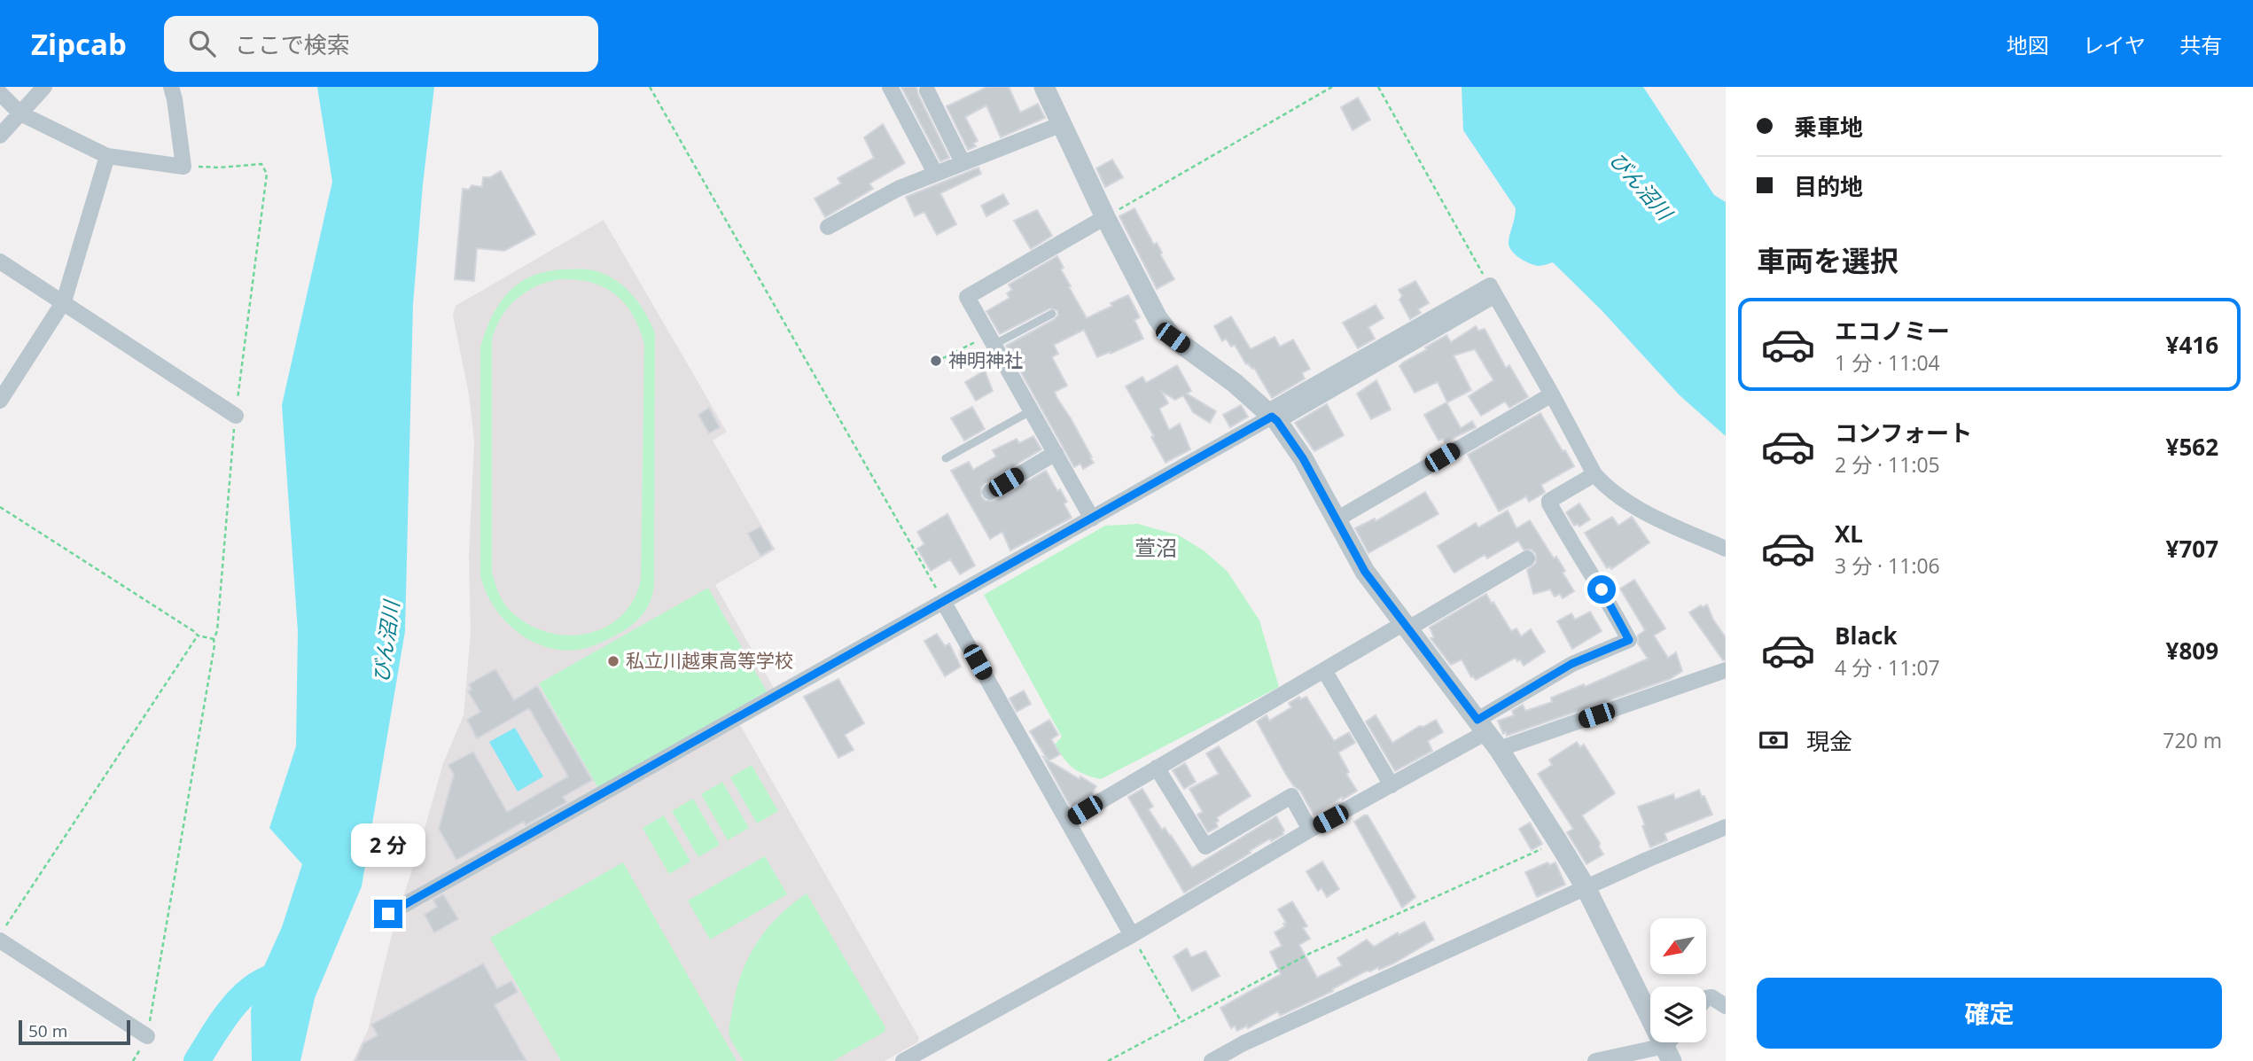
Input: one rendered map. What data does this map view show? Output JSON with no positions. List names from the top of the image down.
{
  "districts": ["萱沼"],
  "water": ["びん沼川"],
  "places": ["神明神社", "私立川越東高等学校"],
  "scale_bar": "50 m",
  "north": "bottom left",
  "page": {
    "header": "Zipcab",
    "search": "ここで検索",
    "nav": ["地図", "レイヤ", "共有"],
    "banner": ["乗車地", "目的地"],
    "heading": "車両を選択",
    "list": [
      {
        "name": "エコノミー",
        "note": "1 分 · 11:04",
        "value": "¥416"
      },
      {
        "name": "コンフォート",
        "note": "2 分 · 11:05",
        "value": "¥562"
      },
      {
        "name": "XL",
        "note": "3 分 · 11:06",
        "value": "¥707"
      },
      {
        "name": "Black",
        "note": "4 分 · 11:07",
        "value": "¥809"
      }
    ],
    "pay": ["現金", "720 m"],
    "bubble": "2 分",
    "buttons": "確定",
    "scale": "50 m"
  }
}
